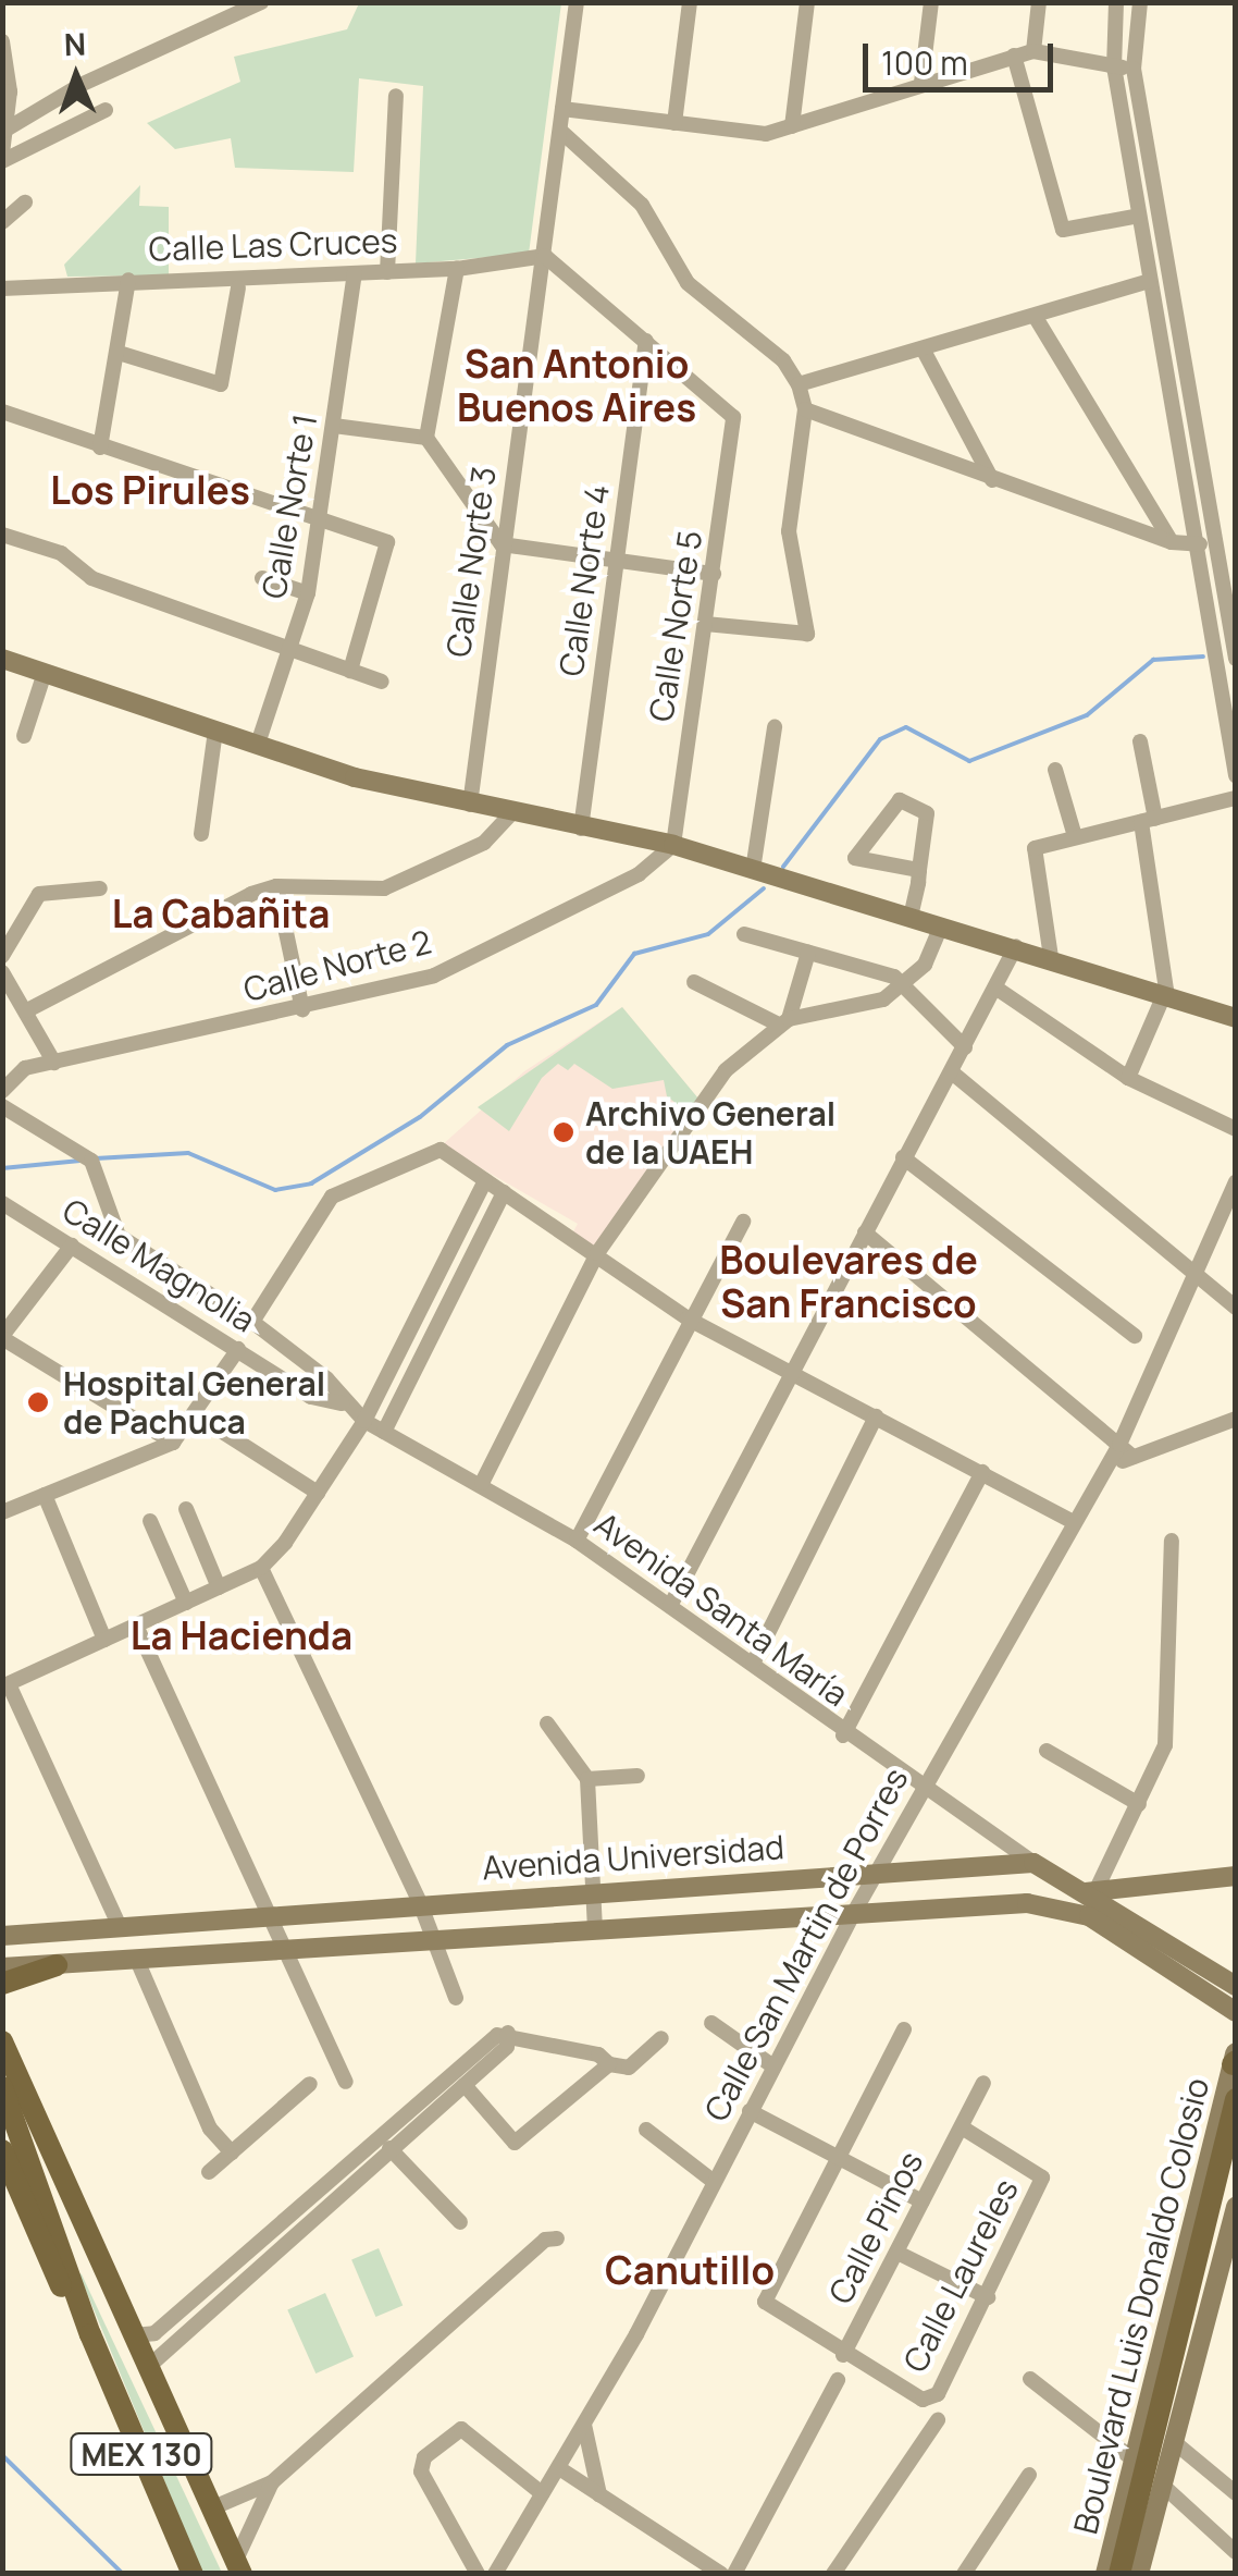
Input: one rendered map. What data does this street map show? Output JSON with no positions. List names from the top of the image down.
{
  "streets": {
    "main road": ["Avenida Universidad", "Boulevard Luis Donaldo Colosio", "MEX 130"],
    "street": [
      "Calle Las Cruces",
      "Calle Norte 1",
      "Calle Norte 3",
      "Calle Norte 4",
      "Calle Norte 5",
      "Calle Norte 2",
      "Calle Magnolia",
      "Avenida Santa María",
      "Calle San Martin de Porres",
      "Calle Pinos",
      "Calle Laureles"
    ]
  },
  "crossings": [
    ["Calle Las Cruces", "Calle Norte 1"],
    ["Calle Las Cruces", "Calle Norte 3"],
    ["Calle Norte 4", "Calle Norte 5"],
    ["Calle Norte 5", "Calle Norte 2"],
    ["Calle Magnolia", "Avenida Santa María"],
    ["Avenida Santa María", "Avenida Universidad"],
    ["Avenida Santa María", "Calle San Martin de Porres"],
    ["Avenida Universidad", "Calle San Martin de Porres"],
    ["Calle Pinos", "Calle Laureles"]
  ],
  "districts": [
    "San Antonio Buenos Aires",
    "Los Pirules",
    "La Cabañita",
    "Boulevares de San Francisco",
    "La Hacienda",
    "Canutillo"
  ],
  "places": ["Archivo General de la UAEH", "Hospital General de Pachuca"],
  "scale_bar": "100 m",
  "north": "top"
}
